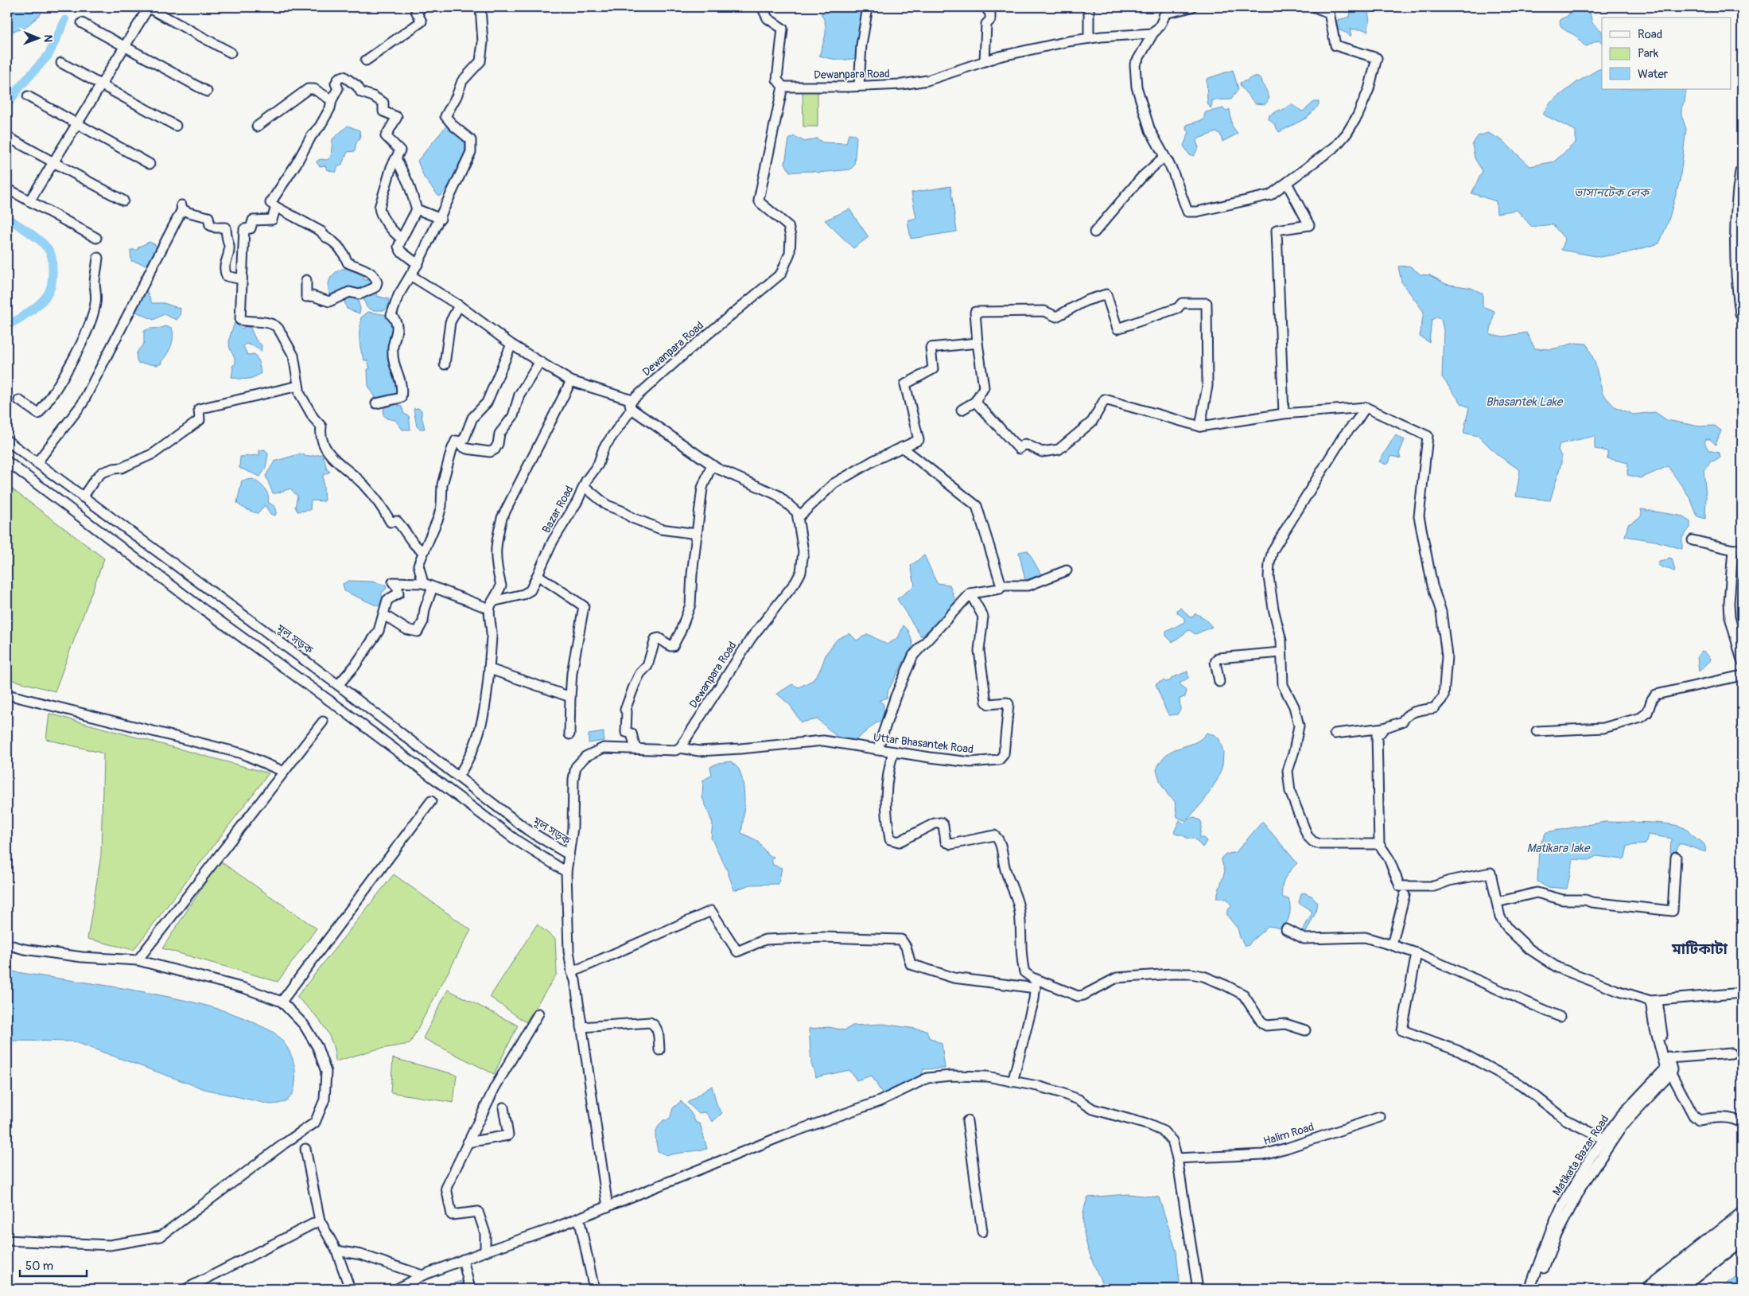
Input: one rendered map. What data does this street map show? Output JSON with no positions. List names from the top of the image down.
{
  "streets": {
    "street": [
      "Dewanpara Road",
      "Bazar Road",
      "মূল সড়ক",
      "Uttar Bhasantek Road",
      "Halim Road",
      "Matikata Bazar Road"
    ]
  },
  "crossings": [
    ["Dewanpara Road", "Bazar Road"],
    ["Dewanpara Road", "Uttar Bhasantek Road"]
  ],
  "districts": ["মাটিকাটা"],
  "water": ["ভাসানটেক লেক", "Bhasantek Lake", "Matikara lake"],
  "legend": ["Road", "Park", "Water"],
  "scale_bar": "50 m",
  "north": "right"
}
